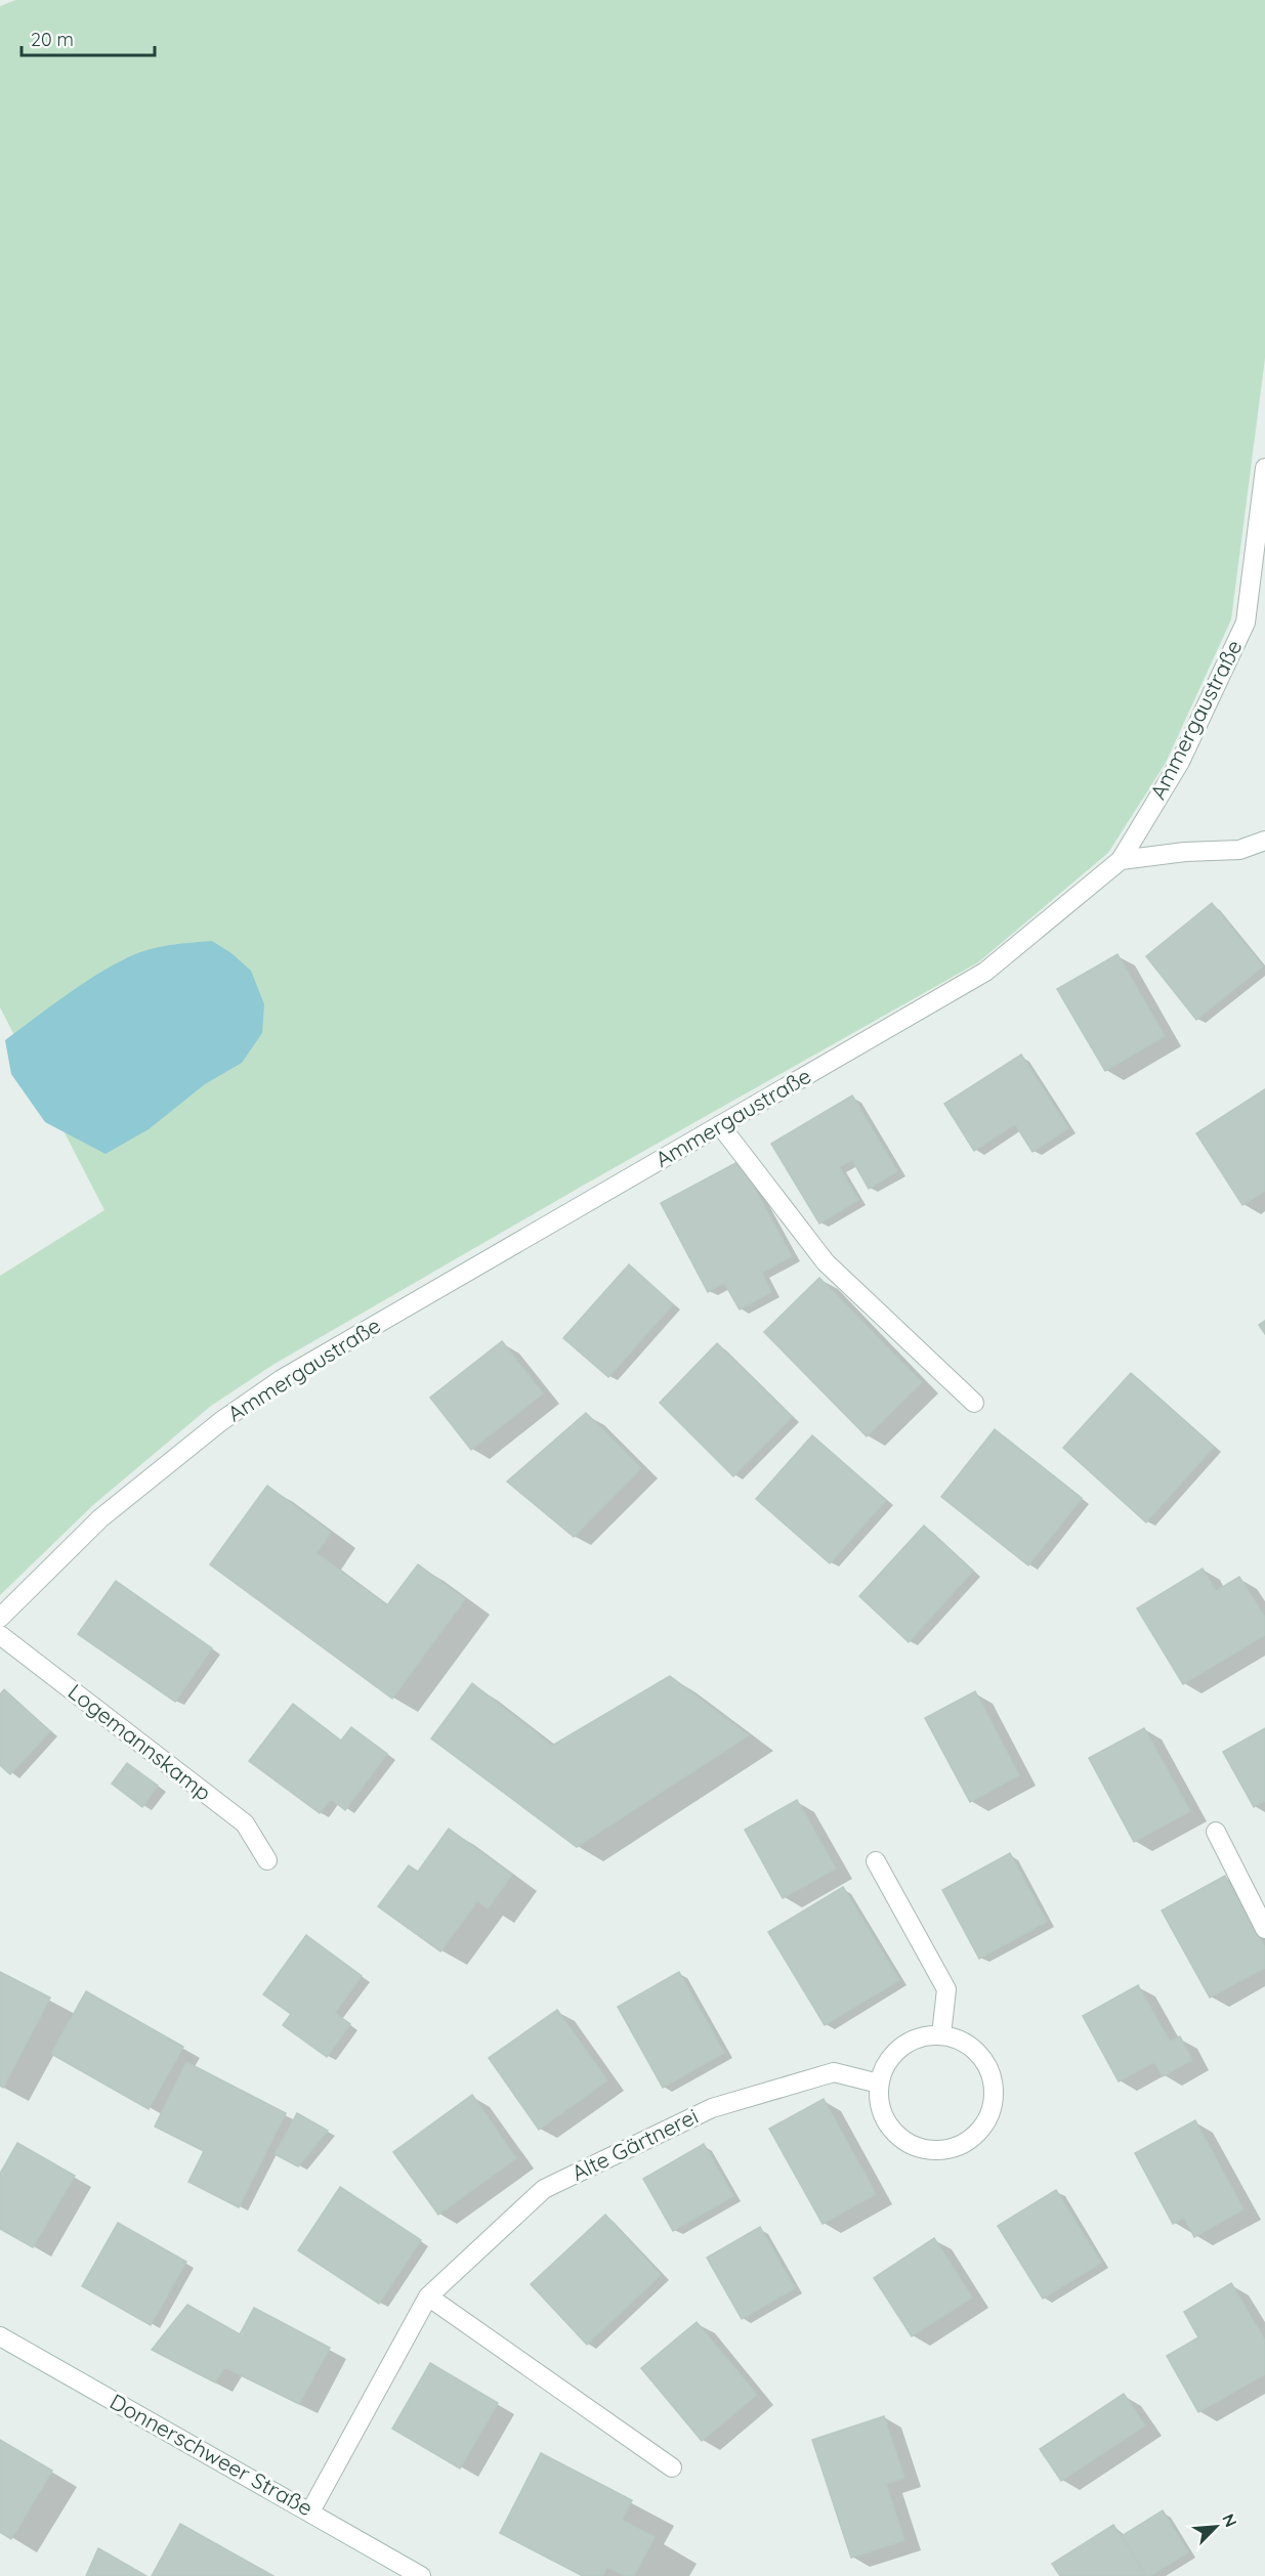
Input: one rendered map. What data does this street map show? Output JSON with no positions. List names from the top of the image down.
{
  "streets": {
    "street": [
      "Ammergaustraße",
      "Logemannskamp",
      "Alte Gärtnerei",
      "Donnerschweer Straße"
    ]
  },
  "crossings": [
    ["Alte Gärtnerei", "Donnerschweer Straße"]
  ],
  "scale_bar": "20 m",
  "north": "top right"
}
